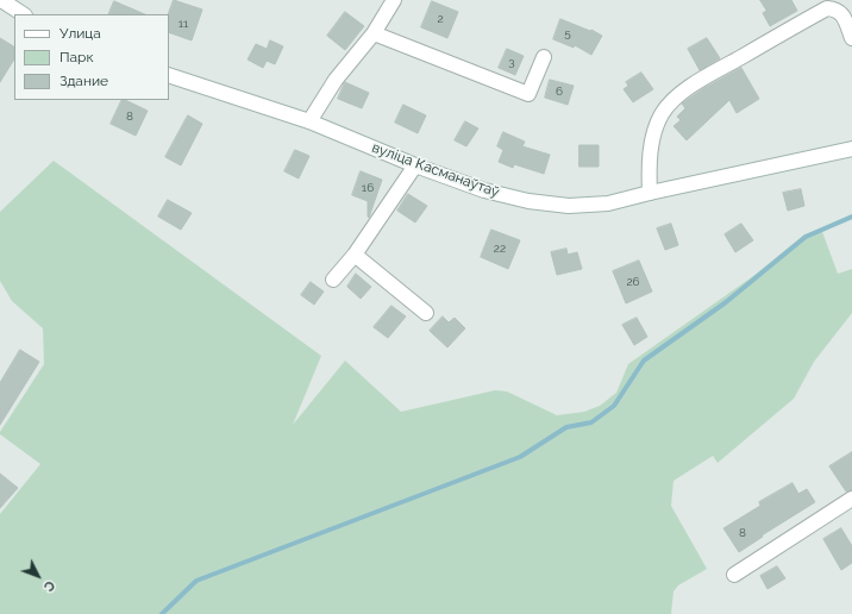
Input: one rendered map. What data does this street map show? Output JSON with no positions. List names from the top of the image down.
{
  "streets": {
    "street": ["вуліца Касманаўтаў"]
  },
  "house_numbers": [
    "2",
    "11",
    "5",
    "3",
    "6",
    "8",
    "16",
    "22",
    "26",
    "8"
  ],
  "legend": ["Улица", "Парк", "Здание"],
  "north": "bottom right"
}
